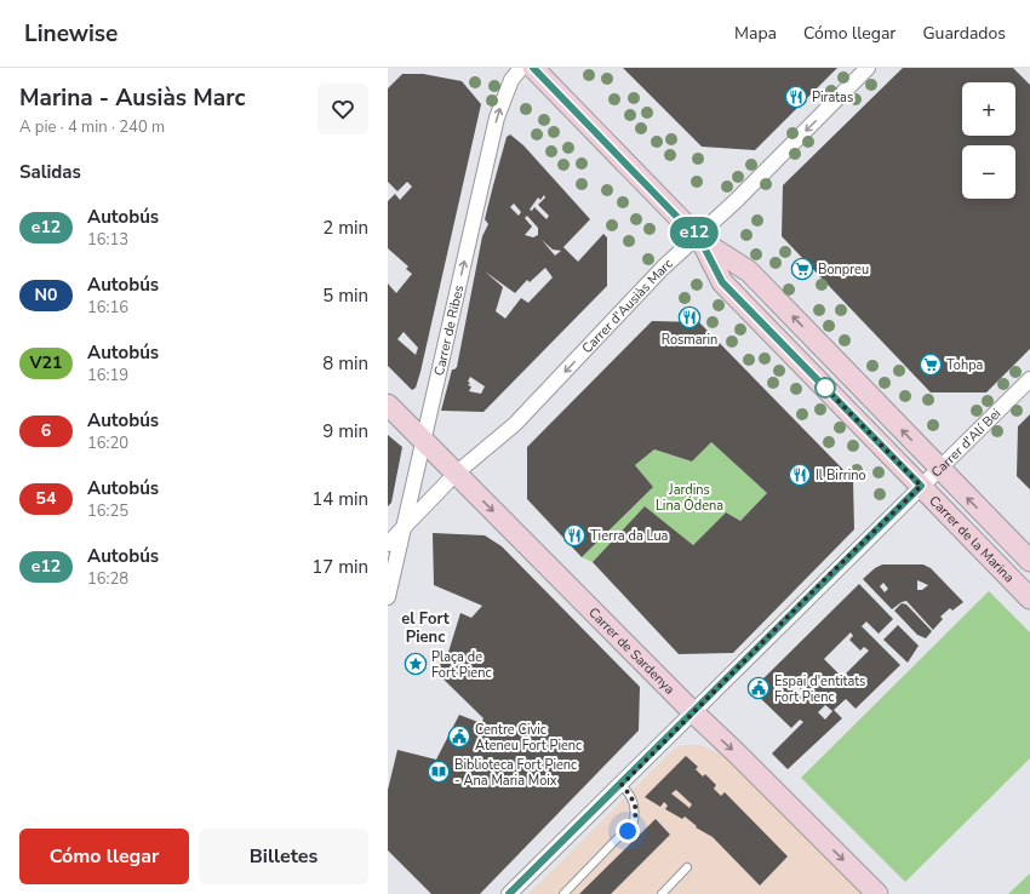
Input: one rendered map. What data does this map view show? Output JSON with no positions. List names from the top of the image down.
{
  "streets": {
    "street": [
      "Carrer d'Ausiàs Marc",
      "Carrer de Ribes",
      "Carrer d'Alí Bei",
      "Carrer de la Marina",
      "Carrer de Sardenya"
    ]
  },
  "crossings": [
    ["Carrer d'Ausiàs Marc", "Carrer de Ribes"],
    ["Carrer d'Ausiàs Marc", "Carrer de la Marina"],
    ["Carrer d'Ausiàs Marc", "Carrer de Sardenya"],
    ["Carrer de Ribes", "Carrer de Sardenya"],
    ["Carrer d'Alí Bei", "Carrer de la Marina"],
    ["Carrer d'Alí Bei", "Carrer de Sardenya"]
  ],
  "one_way": ["Carrer d'Ausiàs Marc", "Carrer de Ribes", "Carrer de Sardenya"],
  "districts": ["el Fort Pienc"],
  "parks": ["Jardins Lina Ódena"],
  "places": {
    "restaurant": [
      "Piratas",
      "Rosmarin",
      "Il Birrino",
      "Tierra da Lua"
    ],
    "supermarket": ["Bonpreu", "Tohpa"],
    "place": ["Plaça de Fort Pienc"],
    "public building": ["Espai d'entitats Fort Pienc", "Centre Civic Ateneu Fort Pienc"],
    "library": ["Biblioteca Fort Pienc - Ana Maria Moix"]
  },
  "lines": ["bus line e12"],
  "page": {
    "header": "Linewise",
    "nav": ["Mapa", "Cómo llegar", "Guardados"],
    "heading": [
      ["Marina - Ausiàs Marc", "A pie · 4 min · 240 m"],
      "Salidas"
    ],
    "on_map": "e12",
    "map_buttons": ["+", "−"],
    "list": [
      {
        "mark": "e12",
        "name": "Autobús",
        "note": "16:13",
        "value": "2 min"
      },
      {
        "mark": "N0",
        "name": "Autobús",
        "note": "16:16",
        "value": "5 min"
      },
      {
        "mark": "V21",
        "name": "Autobús",
        "note": "16:19",
        "value": "8 min"
      },
      {
        "mark": "6",
        "name": "Autobús",
        "note": "16:20",
        "value": "9 min"
      },
      {
        "mark": "54",
        "name": "Autobús",
        "note": "16:25",
        "value": "14 min"
      },
      {
        "mark": "e12",
        "name": "Autobús",
        "note": "16:28",
        "value": "17 min"
      }
    ],
    "buttons": ["Cómo llegar", "Billetes"]
  }
}
